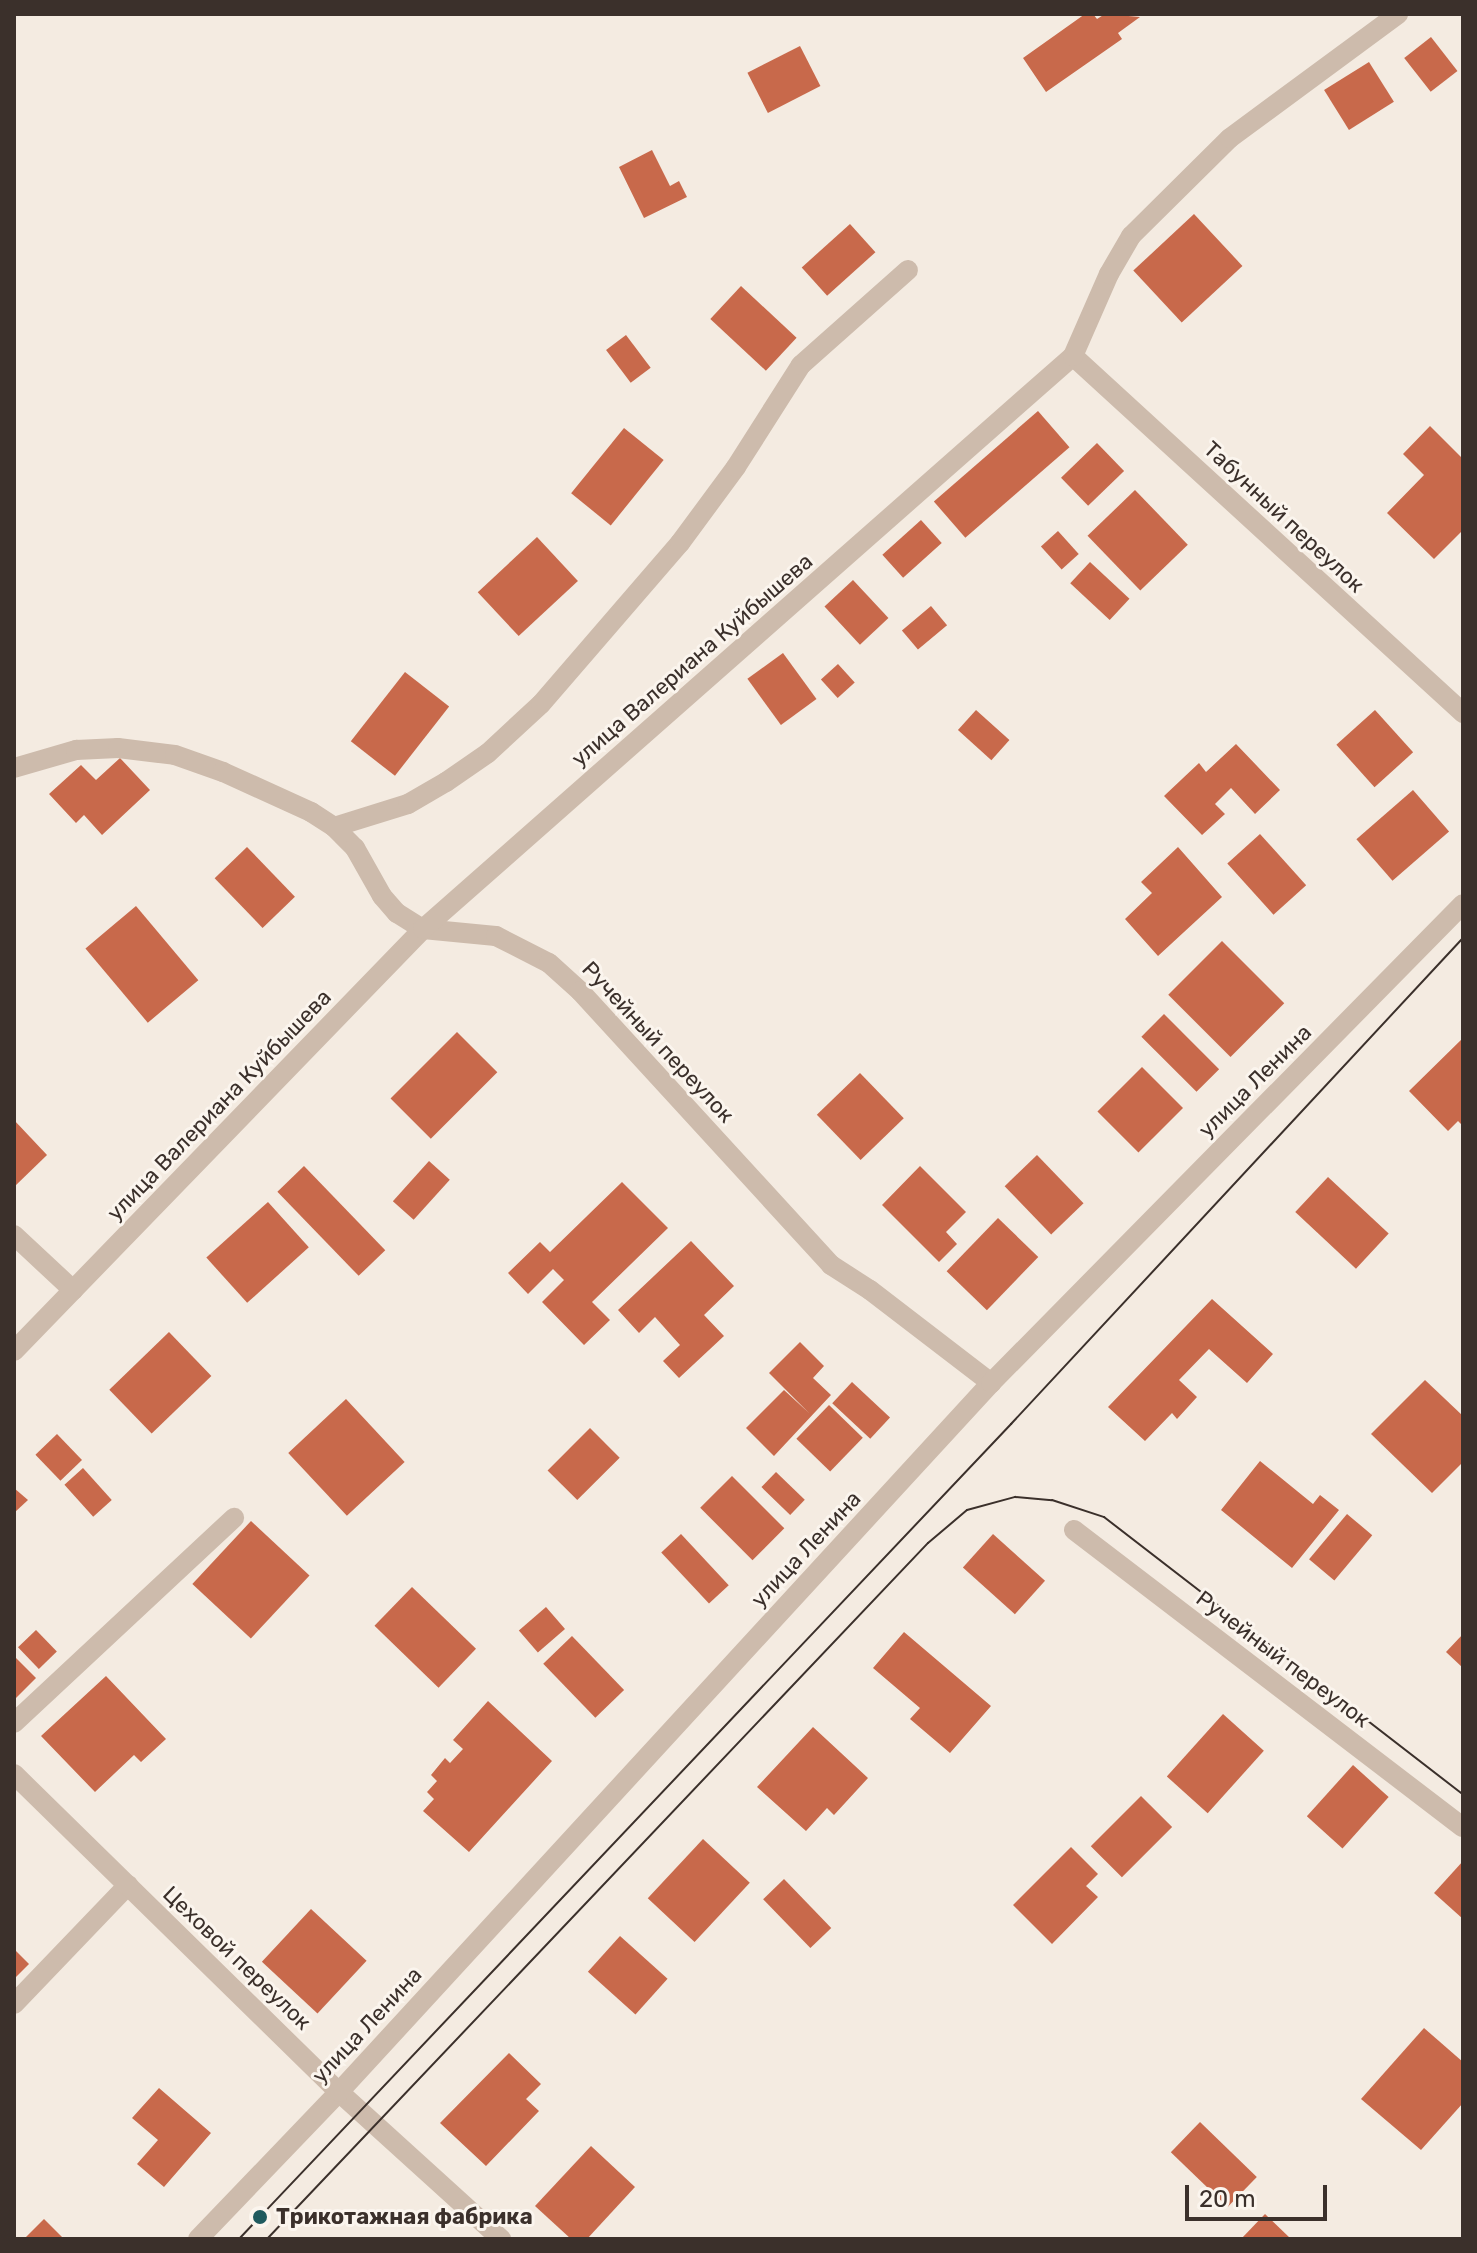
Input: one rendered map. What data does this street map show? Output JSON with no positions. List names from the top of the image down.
{
  "streets": {
    "street": [
      "Табунный переулок",
      "улица Валериана Куйбышева",
      "Ручейный переулок",
      "улица Ленина",
      "Цеховой переулок"
    ]
  },
  "crossings": [
    ["Табунный переулок", "улица Валериана Куйбышева"],
    ["улица Валериана Куйбышева", "Ручейный переулок"],
    ["Ручейный переулок", "улица Ленина"],
    ["улица Ленина", "Цеховой переулок"]
  ],
  "places": ["Трикотажная фабрика"],
  "scale_bar": "20 m"
}
